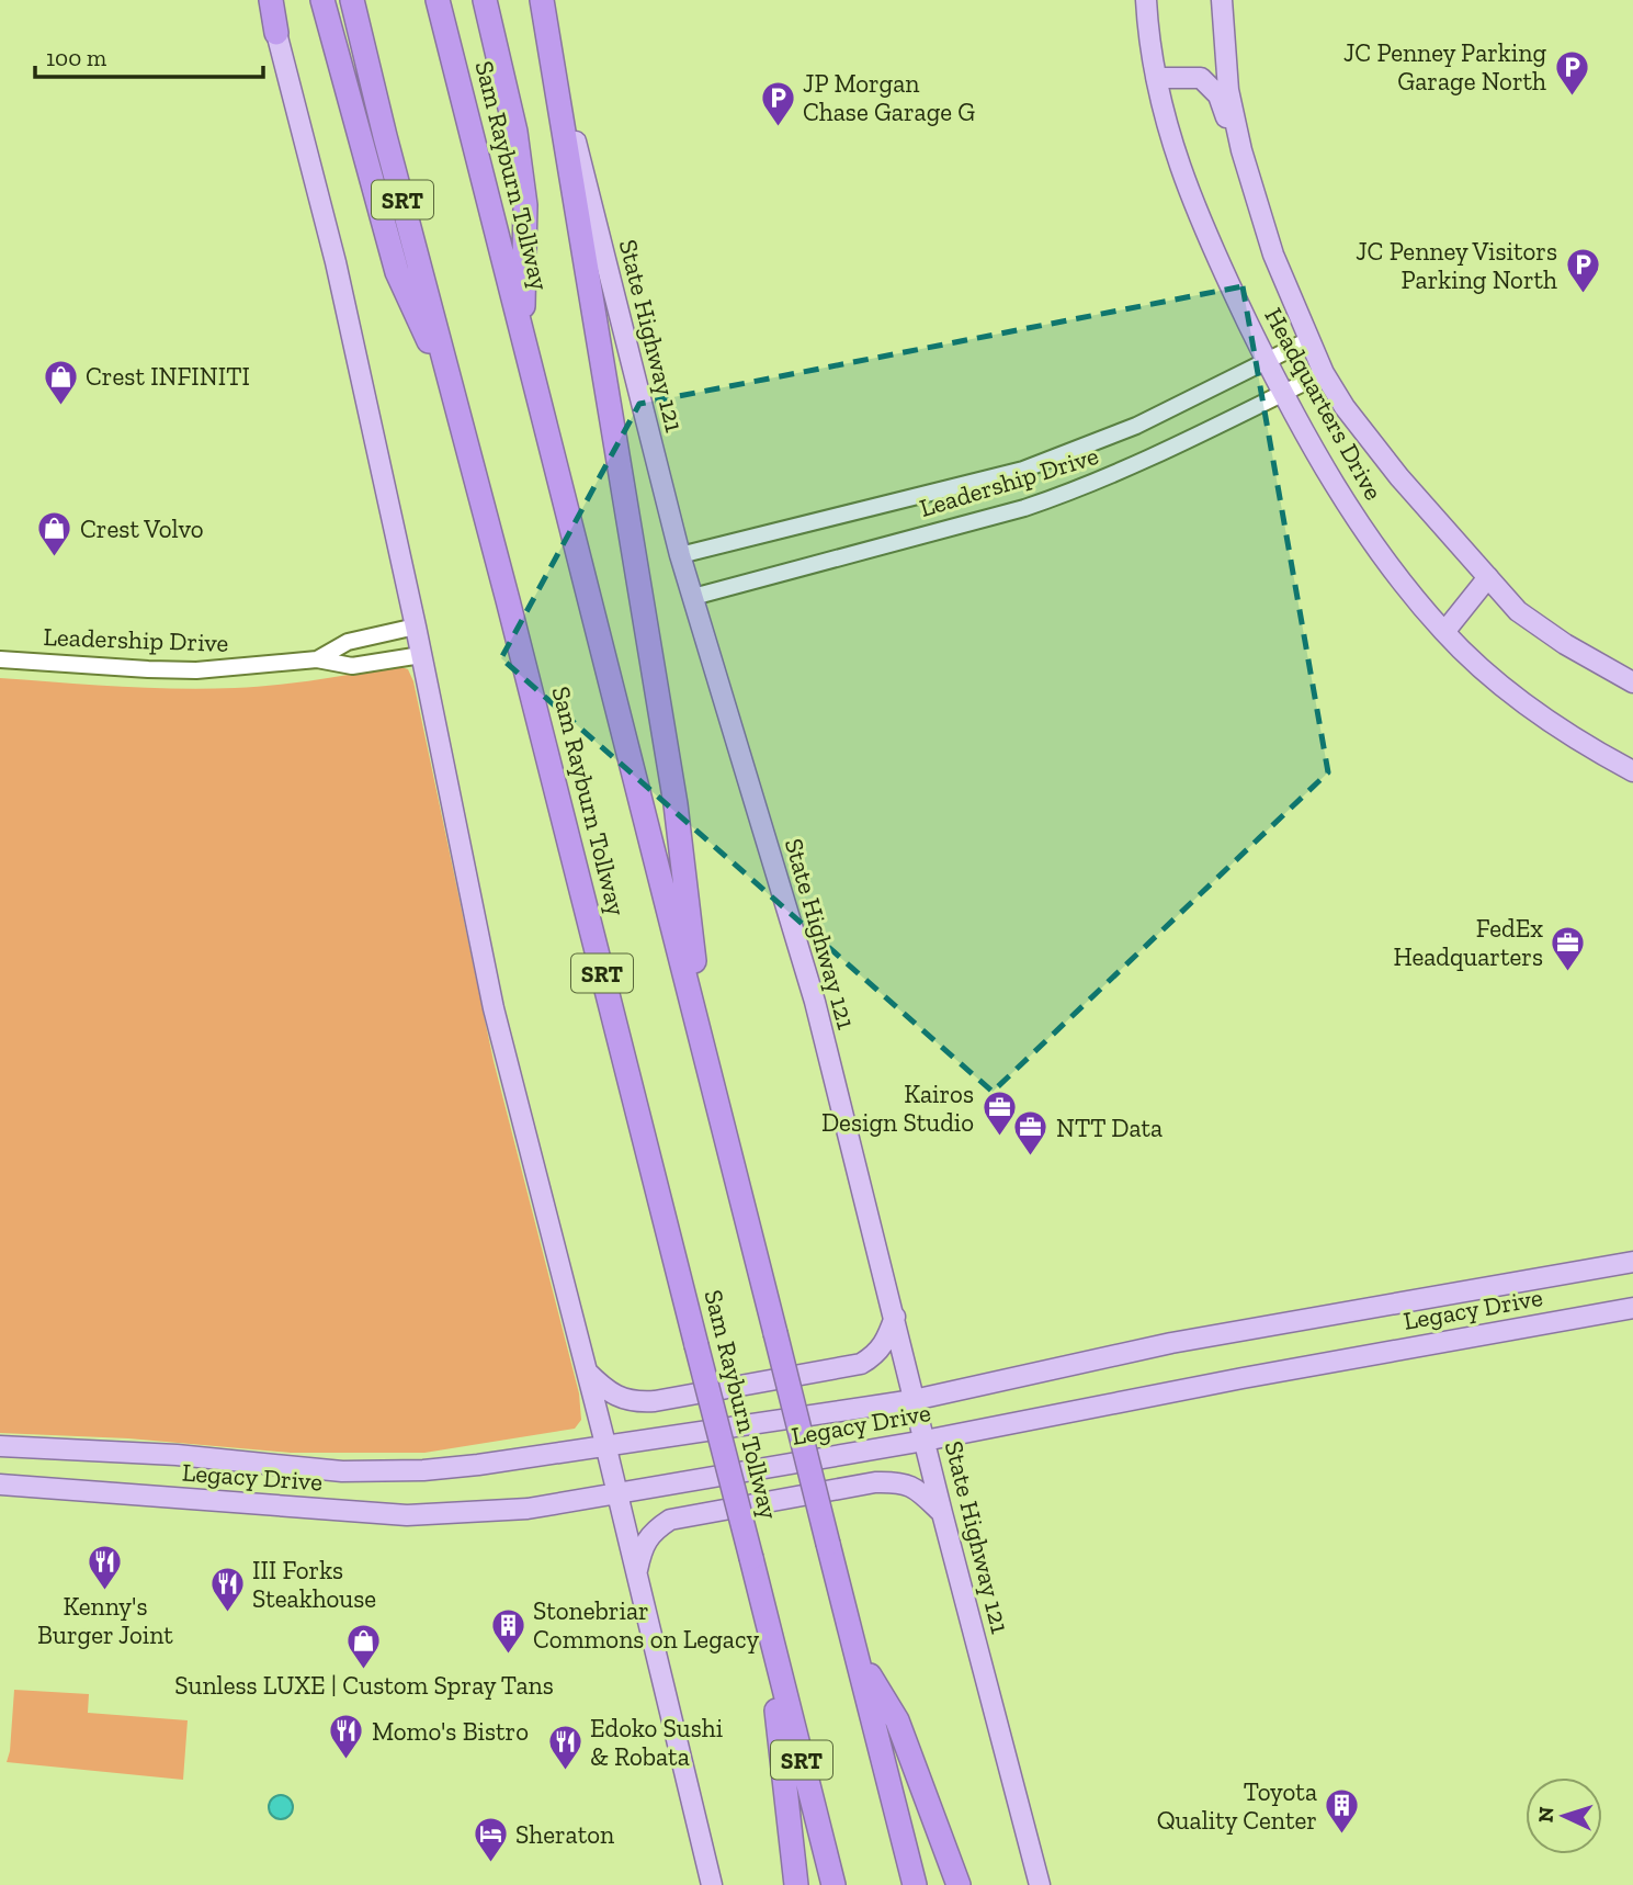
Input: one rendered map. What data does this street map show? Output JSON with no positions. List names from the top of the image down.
{
  "streets": {
    "highway": ["Sam Rayburn Tollway", "SRT"],
    "main road": ["State Highway 121", "Headquarters Drive", "Legacy Drive"],
    "street": ["Leadership Drive"]
  },
  "crossings": [
    ["State Highway 121", "Leadership Drive"],
    ["State Highway 121", "Legacy Drive"],
    ["Headquarters Drive", "Leadership Drive"]
  ],
  "places": {
    "parking": ["JC Penney Parking Garage North", "JP Morgan Chase Garage G", "JC Penney Visitors Parking North"],
    "shop": ["Crest INFINITI", "Crest Volvo", "Sunless LUXE | Custom Spray Tans"],
    "office": ["FedEx Headquarters", "Kairos Design Studio", "NTT Data"],
    "restaurant": [
      "Kenny's Burger Joint",
      "III Forks Steakhouse",
      "Momo's Bistro",
      "Edoko Sushi & Robata"
    ],
    "building": ["Stonebriar Commons on Legacy", "Toyota Quality Center"],
    "hotel": ["Sheraton"]
  },
  "scale_bar": "100 m",
  "north": "left"
}
